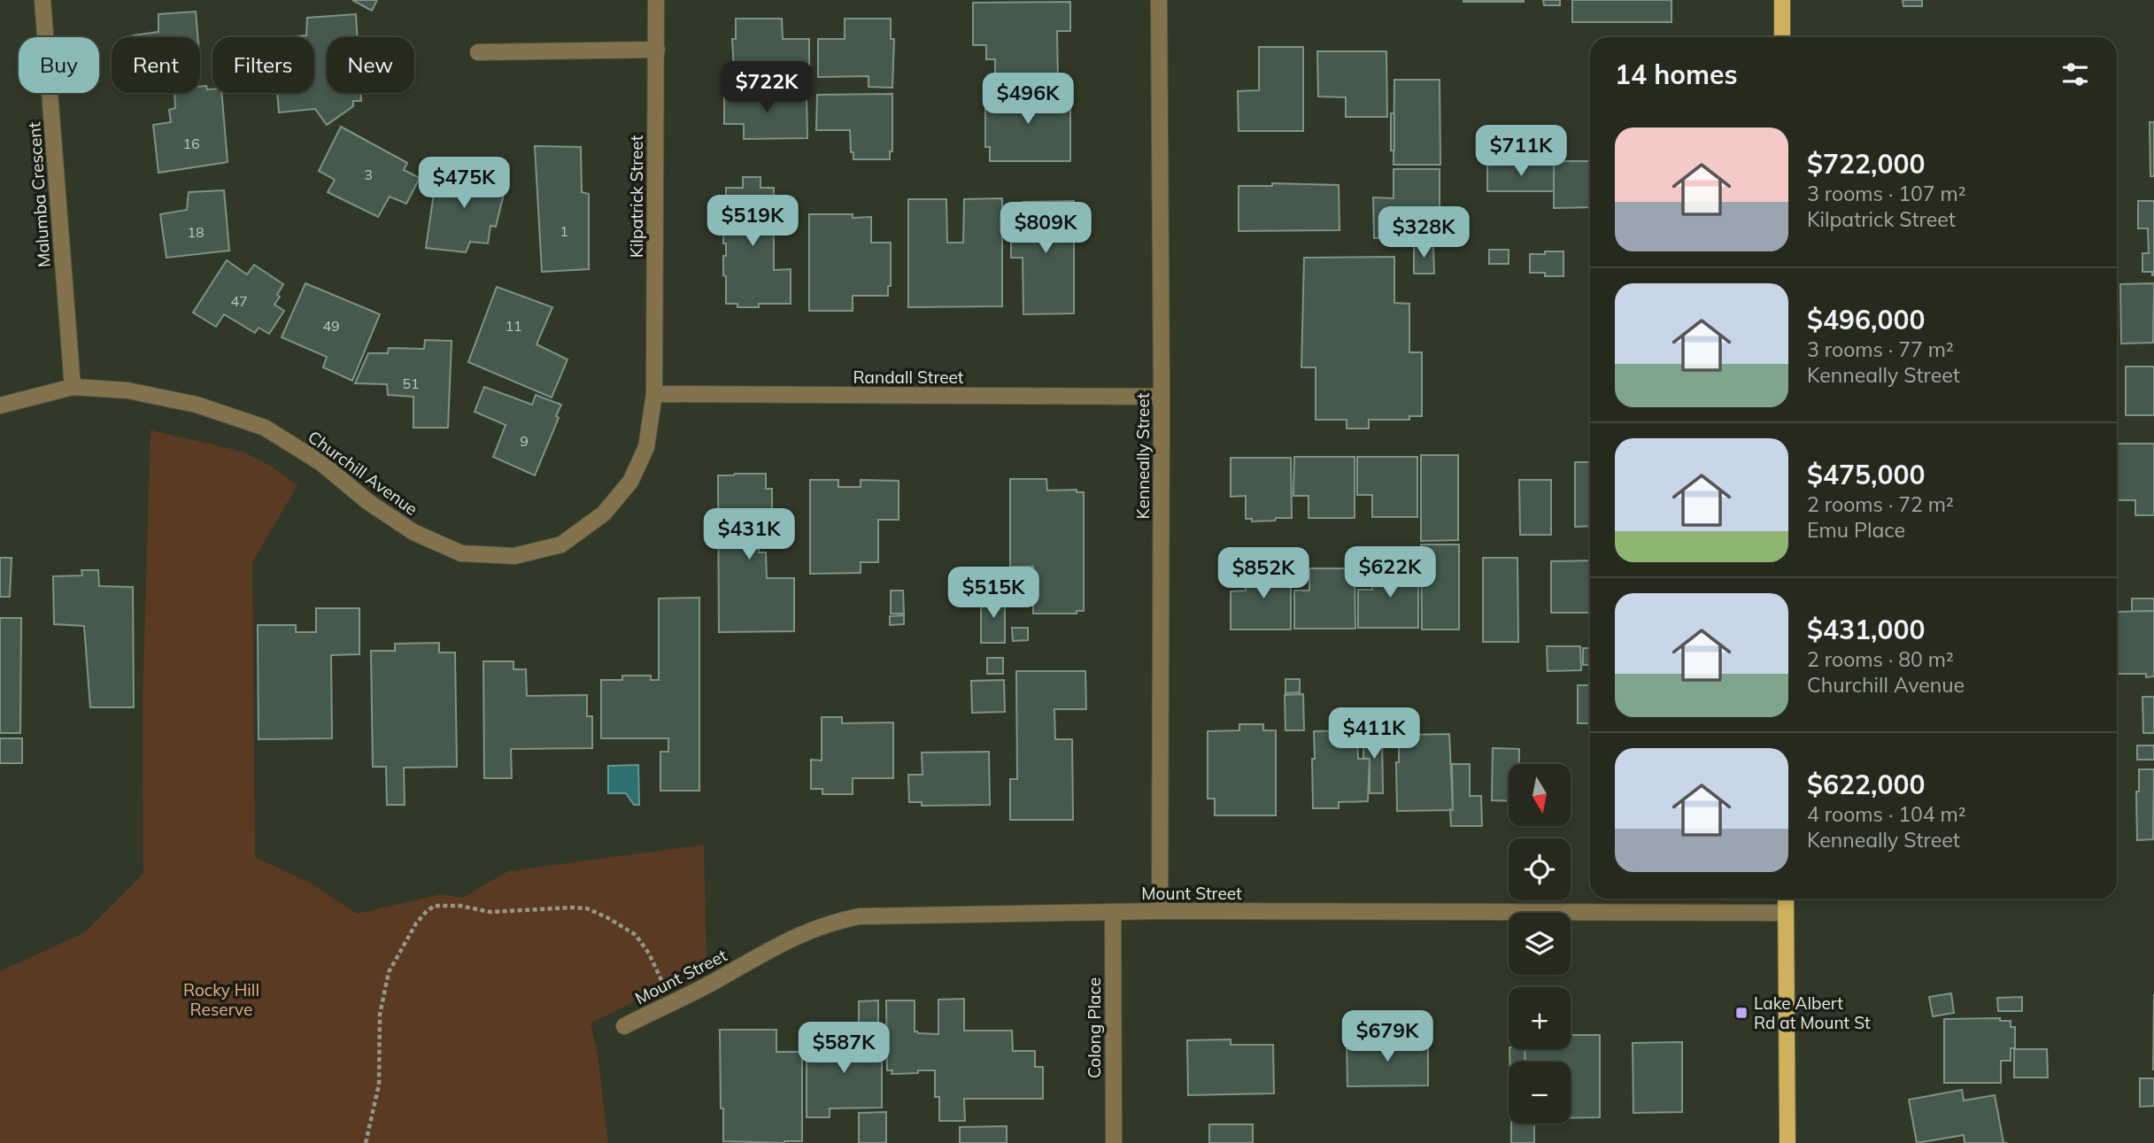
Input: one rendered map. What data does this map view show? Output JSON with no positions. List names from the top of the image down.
{
  "streets": {
    "street": [
      "Malumba Crescent",
      "Kilpatrick Street",
      "Randall Street",
      "Kenneally Street",
      "Churchill Avenue",
      "Mount Street",
      "Colong Place"
    ]
  },
  "crossings": [
    ["Malumba Crescent", "Churchill Avenue"],
    ["Kilpatrick Street", "Randall Street"],
    ["Kilpatrick Street", "Churchill Avenue"],
    ["Randall Street", "Kenneally Street"],
    ["Randall Street", "Churchill Avenue"],
    ["Kenneally Street", "Mount Street"],
    ["Mount Street", "Colong Place"]
  ],
  "parks": ["Rocky Hill Reserve"],
  "places": {
    "transit": ["Lake Albert Rd at Mount St"]
  },
  "house_numbers": [
    "16",
    "3",
    "1",
    "18",
    "47",
    "49",
    "11",
    "51",
    "9"
  ],
  "north": "bottom",
  "page": {
    "chip": [
      "Buy",
      "Rent",
      "Filters",
      "New"
    ],
    "heading": "14 homes",
    "price": [
      "$722K",
      "$496K",
      "$711K",
      "$475K",
      "$519K",
      "$809K",
      "$328K",
      "$431K",
      "$622K",
      "$852K",
      "$515K",
      "$411K",
      "$679K",
      "$587K"
    ],
    "list": [
      {
        "name": "$722,000",
        "note": "3 rooms · 107 m² · Kilpatrick Street"
      },
      {
        "name": "$496,000",
        "note": "3 rooms · 77 m² · Kenneally Street"
      },
      {
        "name": "$475,000",
        "note": "2 rooms · 72 m² · Emu Place"
      },
      {
        "name": "$431,000",
        "note": "2 rooms · 80 m² · Churchill Avenue"
      },
      {
        "name": "$622,000",
        "note": "4 rooms · 104 m² · Kenneally Street"
      }
    ],
    "map_buttons": ["+", "−"]
  }
}
